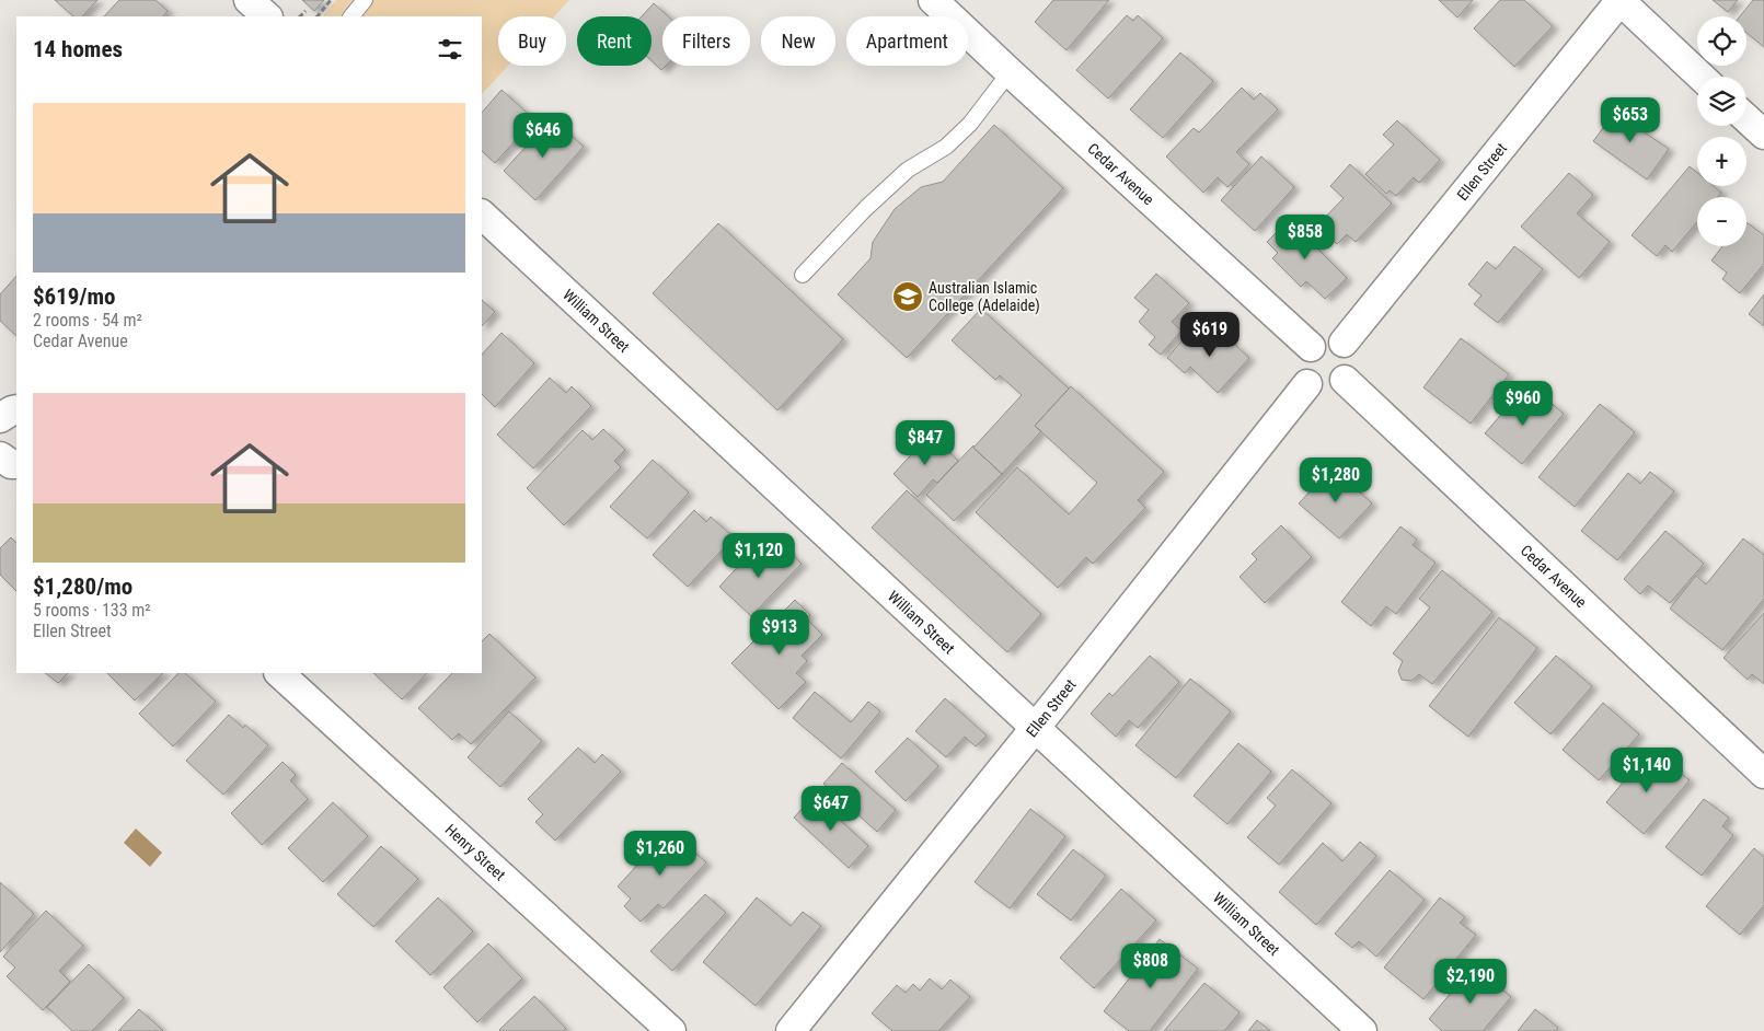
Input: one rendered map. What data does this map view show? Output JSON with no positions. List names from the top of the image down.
{
  "streets": {
    "street": [
      "Ellen Street",
      "Cedar Avenue",
      "William Street",
      "Henry Street"
    ]
  },
  "crossings": [
    ["Ellen Street", "Cedar Avenue"],
    ["Ellen Street", "William Street"]
  ],
  "places": {
    "school or university": ["Australian Islamic College (Adelaide)"]
  },
  "page": {
    "map_buttons": ["+", "−"],
    "chip": [
      "Buy",
      "Rent",
      "Filters",
      "New",
      "Apartment"
    ],
    "heading": "14 homes",
    "list": [
      {
        "name": "$619/mo",
        "note": "2 rooms · 54 m² · Cedar Avenue"
      },
      {
        "name": "$1,280/mo",
        "note": "5 rooms · 133 m² · Ellen Street"
      }
    ],
    "price": [
      "$653",
      "$646",
      "$858",
      "$619",
      "$960",
      "$847",
      "$1,280",
      "$1,120",
      "$913",
      "$1,140",
      "$647",
      "$1,260",
      "$808",
      "$2,190"
    ]
  }
}
